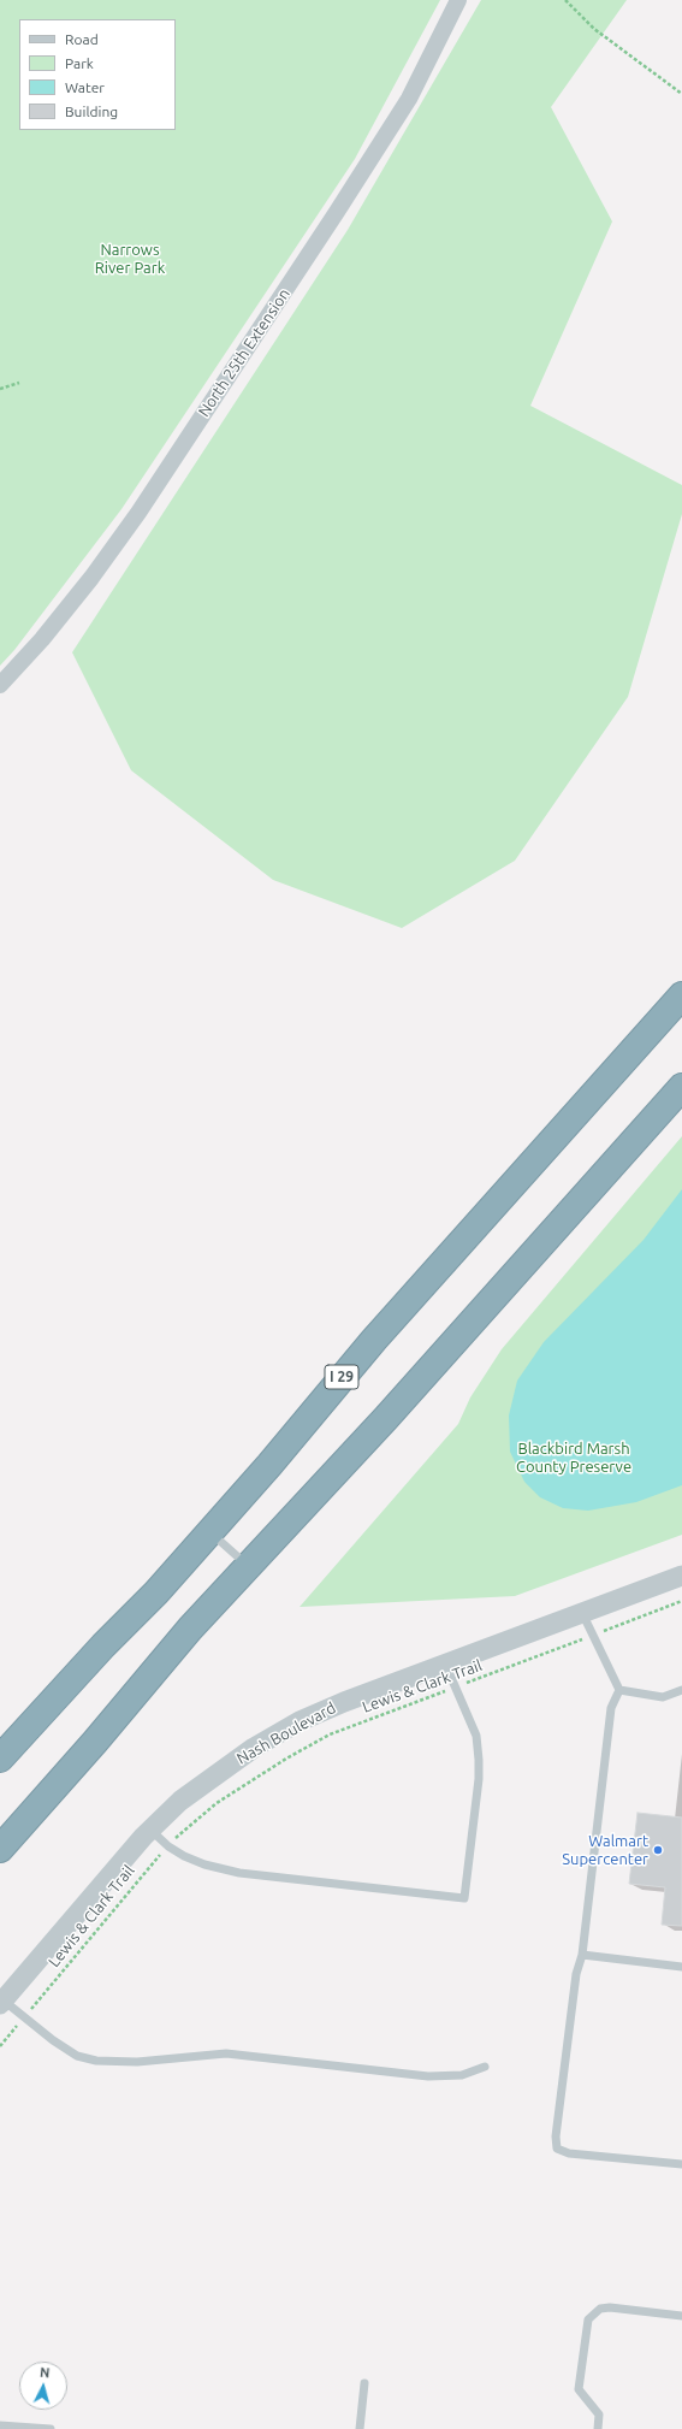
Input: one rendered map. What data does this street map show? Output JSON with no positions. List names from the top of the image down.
{
  "streets": {
    "highway": ["I 29"],
    "street": ["North 25th Extension", "Nash Boulevard"],
    "path": ["Lewis & Clark Trail"]
  },
  "parks": ["Narrows River Park", "Blackbird Marsh County Preserve"],
  "places": ["Walmart Supercenter"],
  "legend": [
    "Road",
    "Park",
    "Water",
    "Building"
  ],
  "north": "top"
}
